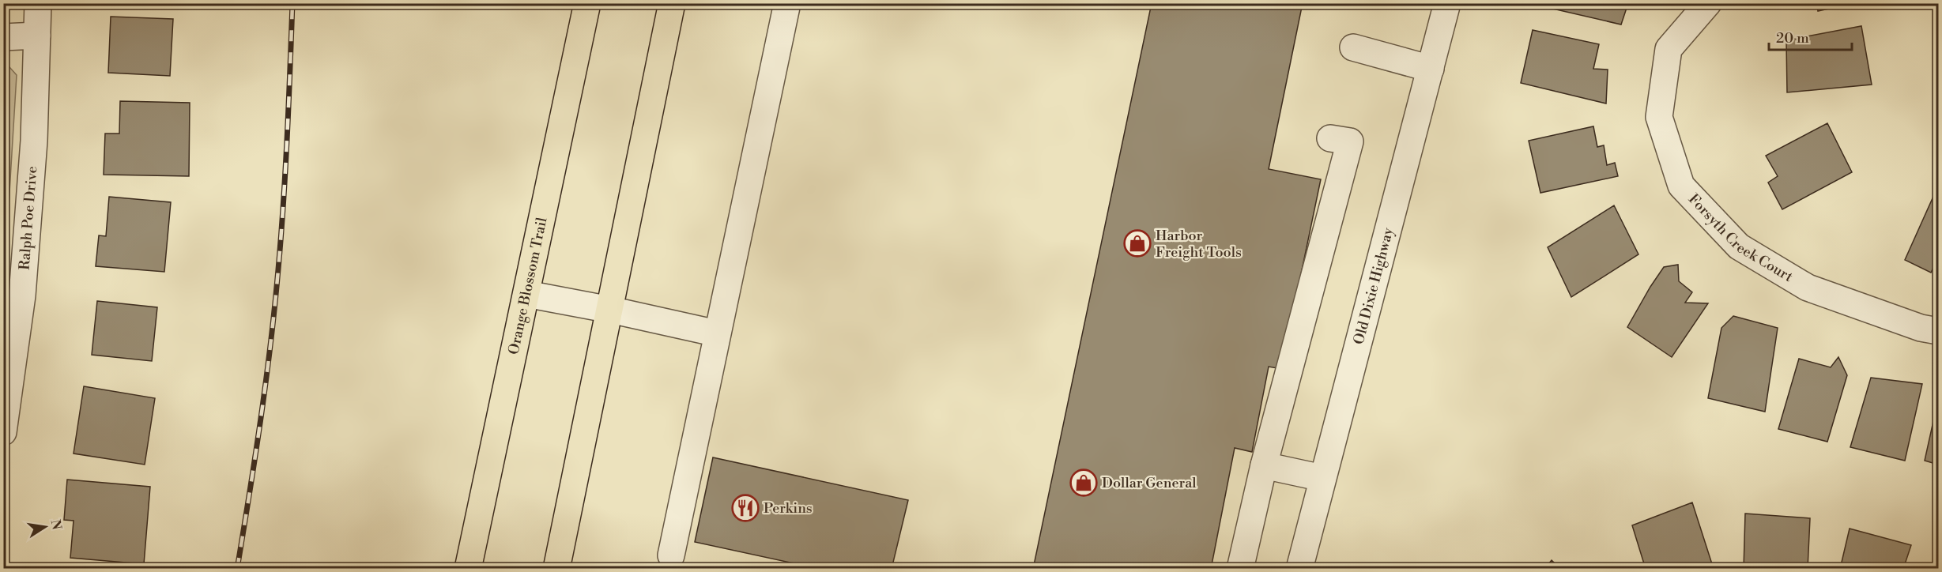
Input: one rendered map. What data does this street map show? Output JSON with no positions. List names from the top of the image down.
{
  "streets": {
    "main road": ["Orange Blossom Trail"],
    "street": ["Ralph Poe Drive", "Forsyth Creek Court", "Old Dixie Highway"]
  },
  "places": {
    "shop": ["Harbor Freight Tools", "Dollar General"],
    "restaurant": ["Perkins"]
  },
  "scale_bar": "20 m",
  "north": "right"
}
